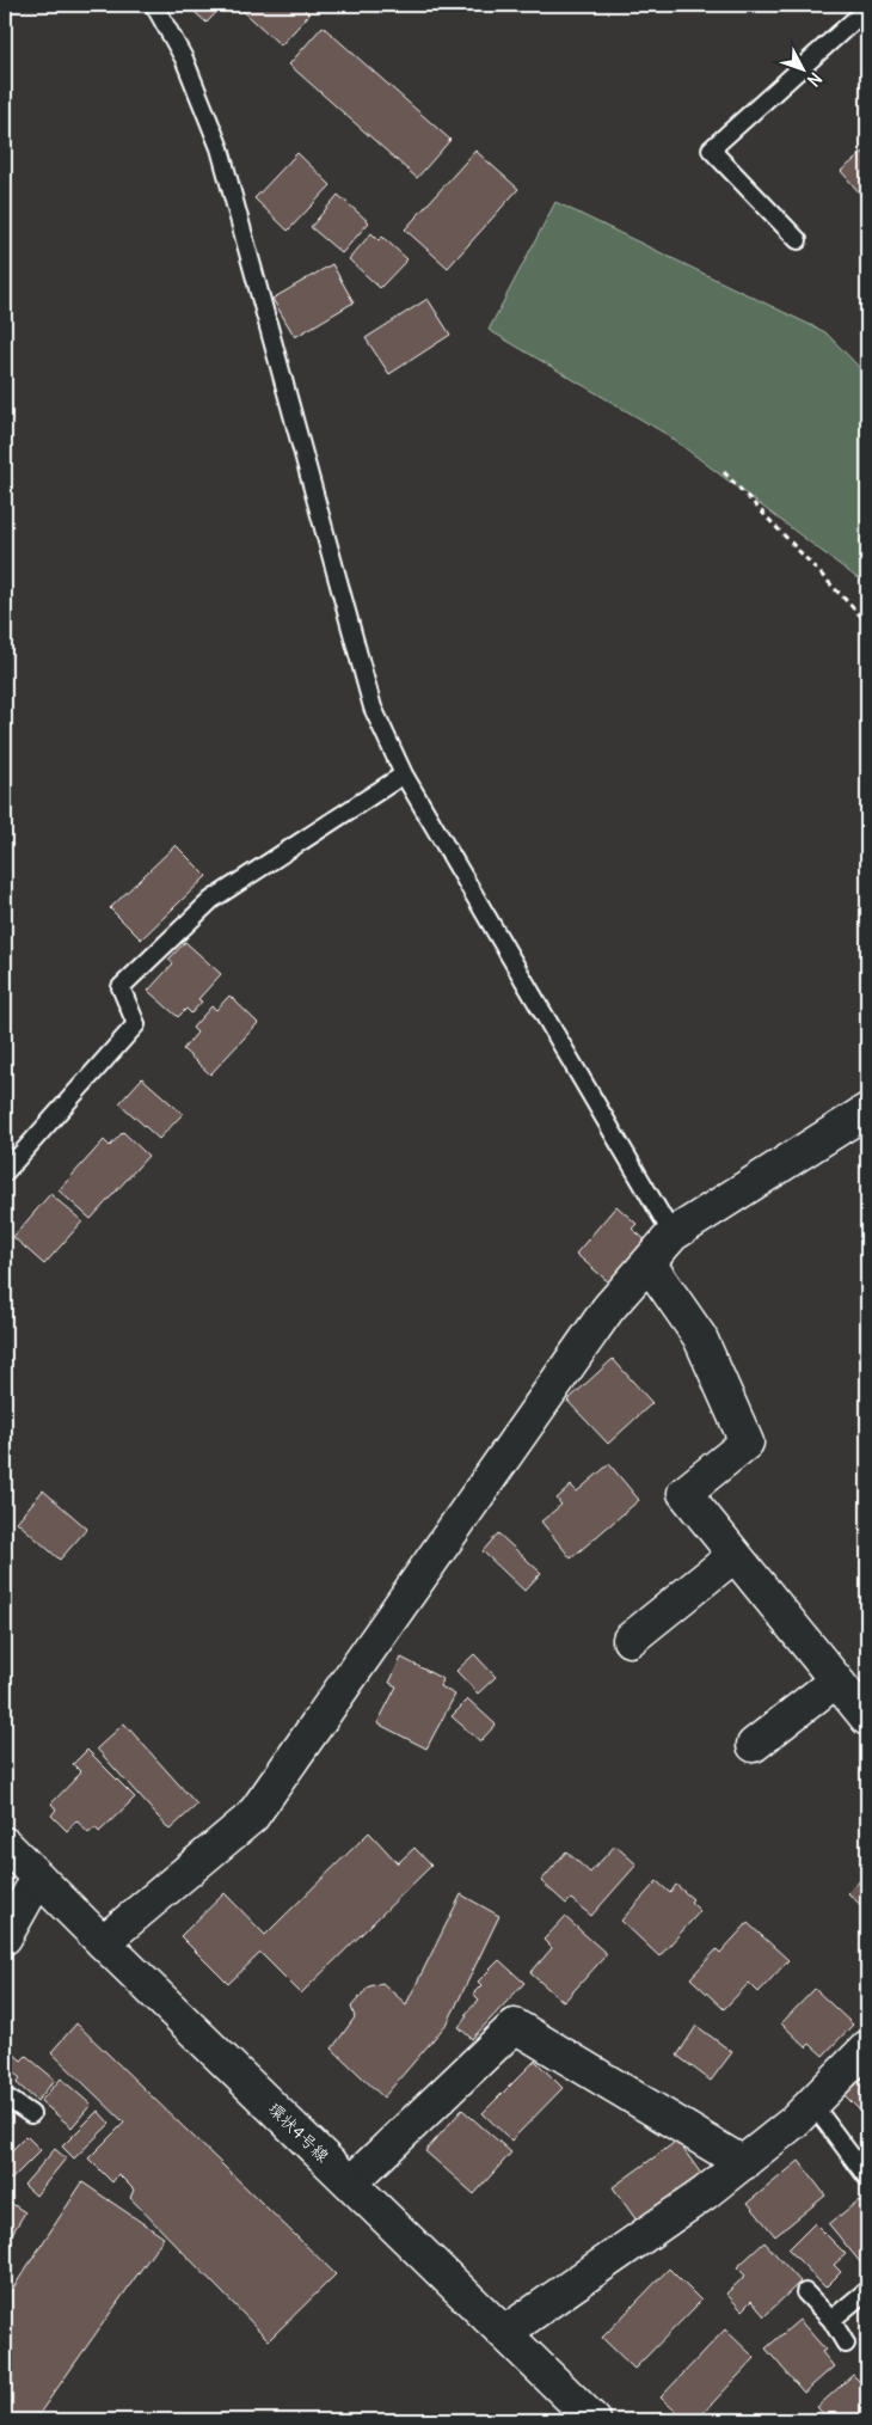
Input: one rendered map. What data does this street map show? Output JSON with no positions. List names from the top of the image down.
{
  "streets": {
    "street": ["環状4号線"]
  },
  "north": "bottom right"
}
